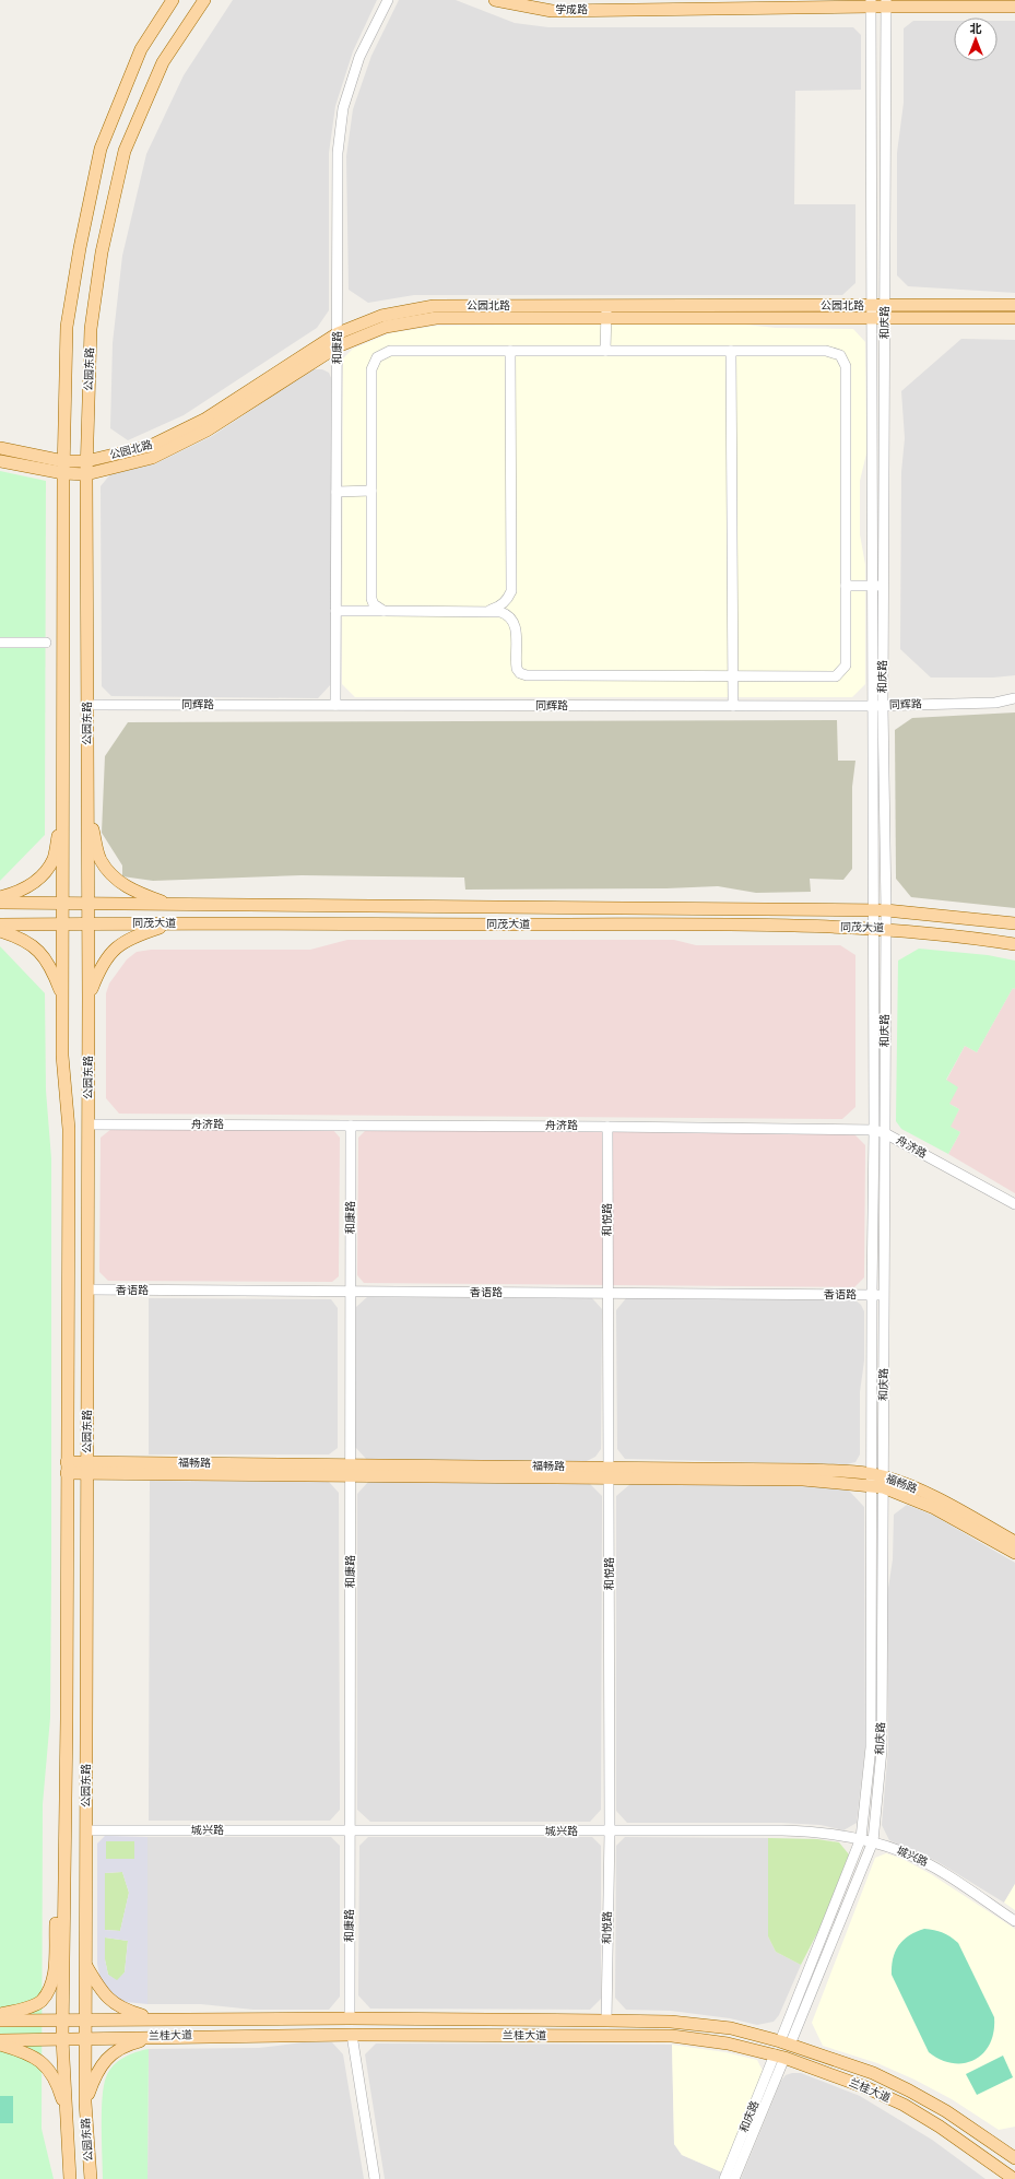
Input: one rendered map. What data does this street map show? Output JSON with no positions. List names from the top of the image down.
{
  "streets": {
    "main road": [
      "学成路",
      "公园北路",
      "公园东路",
      "同茂大道",
      "福畅路",
      "兰桂大道"
    ],
    "street": [
      "和庆路",
      "和康路",
      "同辉路",
      "舟济路",
      "和悦路",
      "香语路",
      "城兴路"
    ]
  },
  "crossings": [
    ["学成路", "和庆路"],
    ["公园北路", "和庆路"],
    ["公园北路", "和康路"],
    ["公园北路", "公园东路"],
    ["和庆路", "同辉路"],
    ["和庆路", "同茂大道"],
    ["和庆路", "舟济路"],
    ["和庆路", "香语路"],
    ["和庆路", "福畅路"],
    ["和庆路", "城兴路"],
    ["和庆路", "兰桂大道"],
    ["和康路", "同辉路"],
    ["和康路", "舟济路"],
    ["和康路", "香语路"],
    ["和康路", "福畅路"],
    ["和康路", "城兴路"],
    ["和康路", "兰桂大道"],
    ["公园东路", "同辉路"],
    ["公园东路", "同茂大道"],
    ["公园东路", "舟济路"],
    ["公园东路", "香语路"],
    ["公园东路", "福畅路"],
    ["公园东路", "城兴路"],
    ["公园东路", "兰桂大道"],
    ["舟济路", "和悦路"],
    ["和悦路", "香语路"],
    ["和悦路", "福畅路"],
    ["和悦路", "城兴路"],
    ["和悦路", "兰桂大道"]
  ],
  "north": "top"
}
